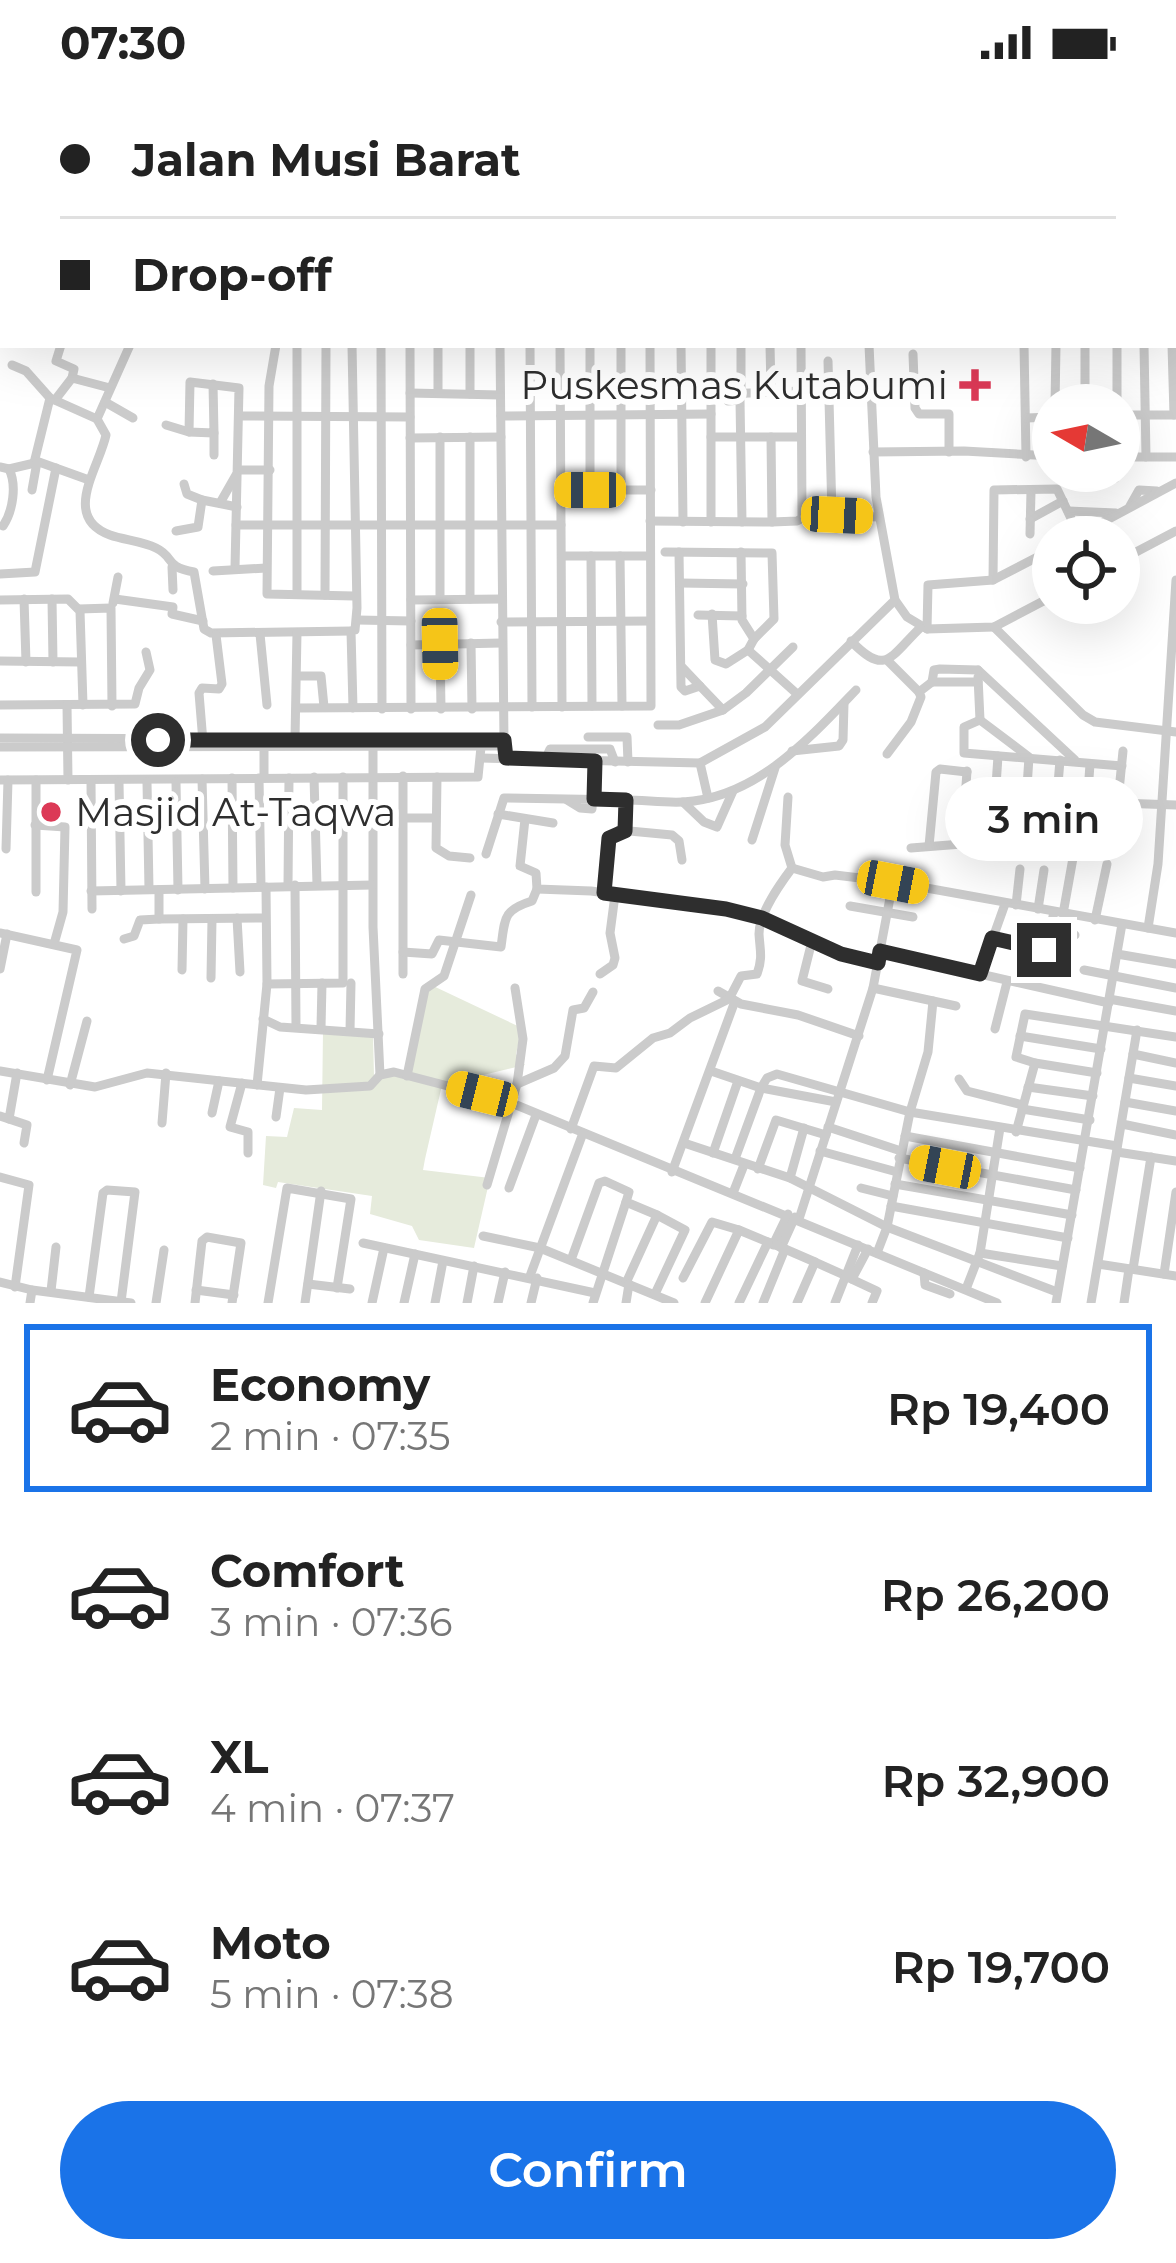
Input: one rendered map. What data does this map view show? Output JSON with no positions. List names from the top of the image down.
{
  "places": {
    "health": ["Puskesmas Kutabumi"],
    "other": ["Masjid At-Taqwa"]
  },
  "north": "left",
  "page": {
    "status": "07:30",
    "banner": ["Jalan Musi Barat", "Drop-off"],
    "bubble": "3 min",
    "list": [
      {
        "name": "Economy",
        "note": "2 min · 07:35",
        "value": "Rp 19,400"
      },
      {
        "name": "Comfort",
        "note": "3 min · 07:36",
        "value": "Rp 26,200"
      },
      {
        "name": "XL",
        "note": "4 min · 07:37",
        "value": "Rp 32,900"
      },
      {
        "name": "Moto",
        "note": "5 min · 07:38",
        "value": "Rp 19,700"
      }
    ],
    "buttons": "Confirm"
  }
}
